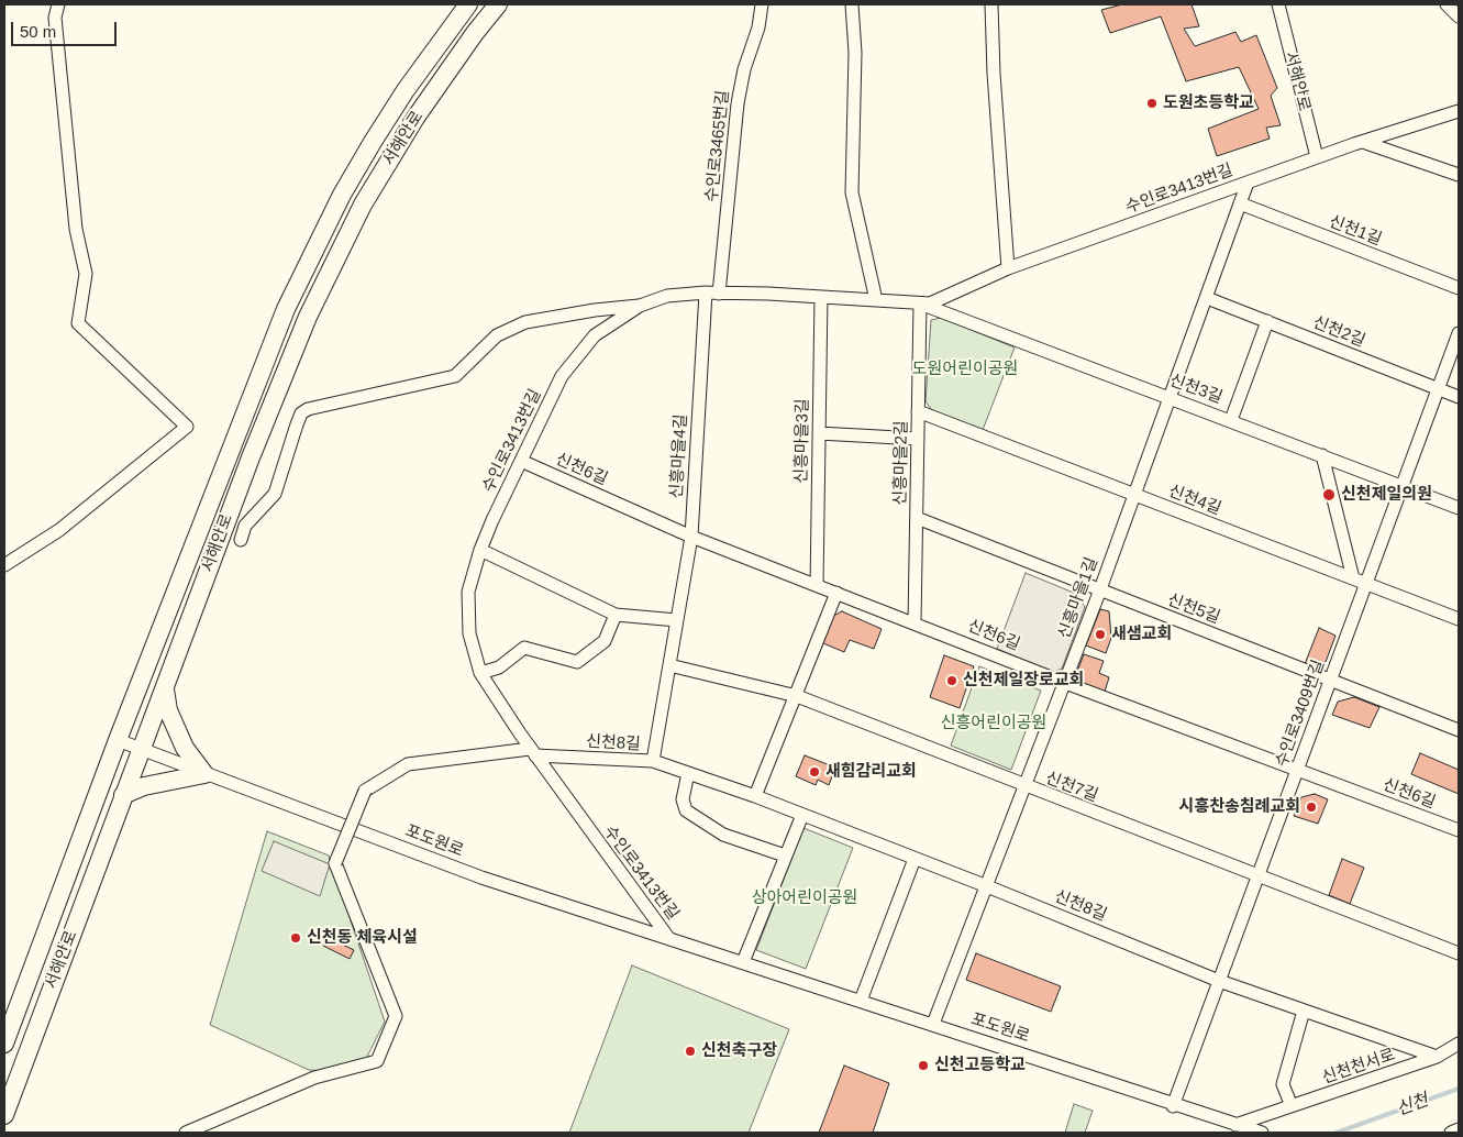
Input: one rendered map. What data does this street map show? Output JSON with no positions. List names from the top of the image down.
{
  "streets": {
    "main road": ["서해안로"],
    "street": [
      "수인로3465번길",
      "수인로3413번길",
      "신천1길",
      "신천2길",
      "신천3길",
      "신흥마을3길",
      "신흥마을4길",
      "신흥마을2길",
      "신천6길",
      "신천4길",
      "신흥마을1길",
      "신천5길",
      "수인로3409번길",
      "신천8길",
      "신천7길",
      "포도원로",
      "신천천서로"
    ]
  },
  "crossings": [
    ["서해안로", "수인로3413번길"],
    ["서해안로", "포도원로"],
    ["수인로3465번길", "수인로3413번길"],
    ["수인로3465번길", "신흥마을4길"],
    ["수인로3413번길", "신천3길"],
    ["수인로3413번길", "신흥마을3길"],
    ["수인로3413번길", "신흥마을4길"],
    ["수인로3413번길", "신흥마을2길"],
    ["수인로3413번길", "신천6길"],
    ["수인로3413번길", "신흥마을1길"],
    ["수인로3413번길", "신천8길"],
    ["수인로3413번길", "포도원로"],
    ["신천1길", "신흥마을1길"],
    ["신천2길", "신흥마을1길"],
    ["신천2길", "수인로3409번길"],
    ["신천3길", "신흥마을2길"],
    ["신천3길", "신흥마을1길"],
    ["신천3길", "수인로3409번길"],
    ["신흥마을3길", "신천6길"],
    ["신흥마을4길", "신천6길"],
    ["신흥마을4길", "신천8길"],
    ["신흥마을4길", "신천7길"],
    ["신흥마을2길", "신천6길"],
    ["신흥마을2길", "신천4길"],
    ["신흥마을2길", "신천5길"],
    ["신천6길", "신흥마을1길"],
    ["신천6길", "수인로3409번길"],
    ["신천4길", "신흥마을1길"],
    ["신천4길", "수인로3409번길"],
    ["신흥마을1길", "신천5길"],
    ["신흥마을1길", "신천8길"],
    ["신흥마을1길", "신천7길"],
    ["신흥마을1길", "포도원로"],
    ["신천5길", "수인로3409번길"],
    ["수인로3409번길", "신천8길"],
    ["수인로3409번길", "신천7길"],
    ["수인로3409번길", "포도원로"],
    ["신천8길", "신천천서로"],
    ["포도원로", "신천천서로"]
  ],
  "water": ["신천"],
  "parks": ["도원어린이공원", "신흥어린이공원", "상아어린이공원"],
  "places": [
    "도원초등학교",
    "신천제일의원",
    "새샘교회",
    "신천제일장로교회",
    "새힘감리교회",
    "시흥찬송침례교회",
    "신천동 체육시설",
    "신천축구장",
    "신천고등학교"
  ],
  "scale_bar": "50 m"
}
